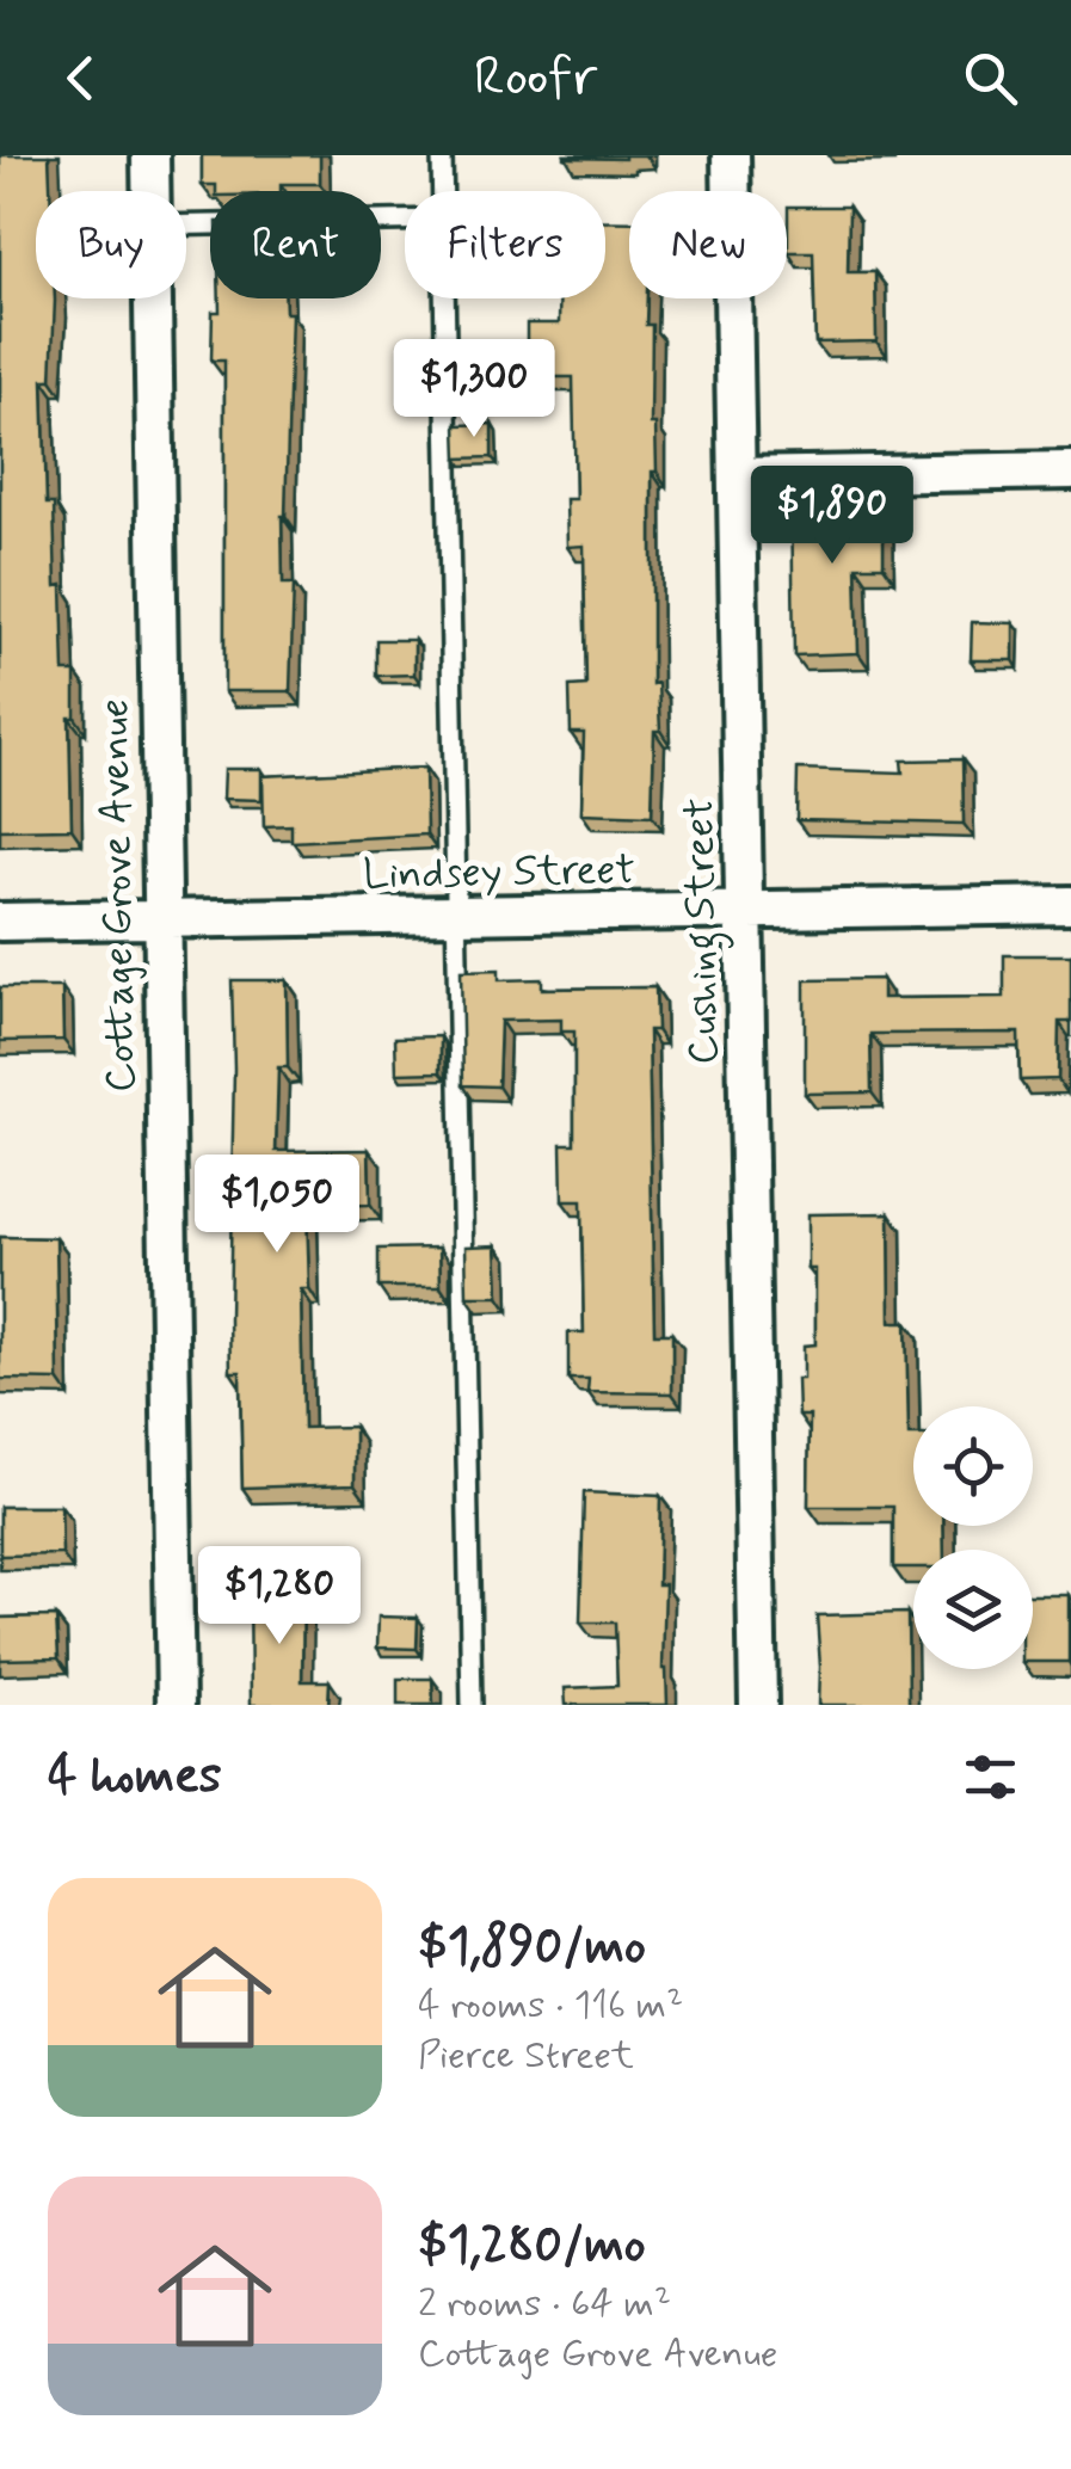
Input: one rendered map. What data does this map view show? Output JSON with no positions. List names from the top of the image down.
{
  "streets": {
    "street": ["Lindsey Street", "Cottage Grove Avenue", "Cushing Street"]
  },
  "crossings": [
    ["Lindsey Street", "Cottage Grove Avenue"],
    ["Lindsey Street", "Cushing Street"]
  ],
  "page": {
    "header": "Roofr",
    "chip": [
      "Buy",
      "Rent",
      "Filters",
      "New"
    ],
    "price": [
      "$1,300",
      "$1,890",
      "$1,050",
      "$1,280"
    ],
    "heading": "4 homes",
    "list": [
      {
        "name": "$1,890/mo",
        "note": "4 rooms · 116 m² · Pierce Street"
      },
      {
        "name": "$1,280/mo",
        "note": "2 rooms · 64 m² · Cottage Grove Avenue"
      }
    ]
  }
}
